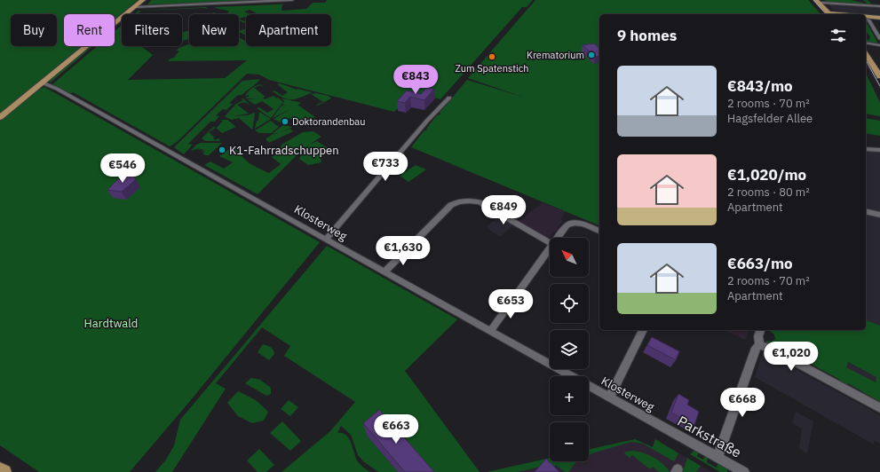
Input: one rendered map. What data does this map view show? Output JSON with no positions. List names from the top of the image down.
{
  "streets": {
    "street": ["Klosterweg", "Parkstraße"]
  },
  "crossings": [
    ["Klosterweg", "Parkstraße"]
  ],
  "parks": ["Hardtwald"],
  "places": [
    "Krematorium",
    "Zum Spatenstich",
    "Doktorandenbau",
    "K1-Fahrradschuppen"
  ],
  "north": "top left",
  "page": {
    "chip": [
      "Buy",
      "Rent",
      "Filters",
      "New",
      "Apartment"
    ],
    "heading": "9 homes",
    "list": [
      {
        "name": "€843/mo",
        "note": "2 rooms · 70 m² · Hagsfelder Allee"
      },
      {
        "name": "€1,020/mo",
        "note": "2 rooms · 80 m² · Apartment"
      },
      {
        "name": "€663/mo",
        "note": "2 rooms · 70 m² · Apartment"
      }
    ],
    "price": [
      "€843",
      "€733",
      "€546",
      "€849",
      "€1,630",
      "€653",
      "€1,020",
      "€668",
      "€663"
    ],
    "map_buttons": ["+", "−"]
  }
}
